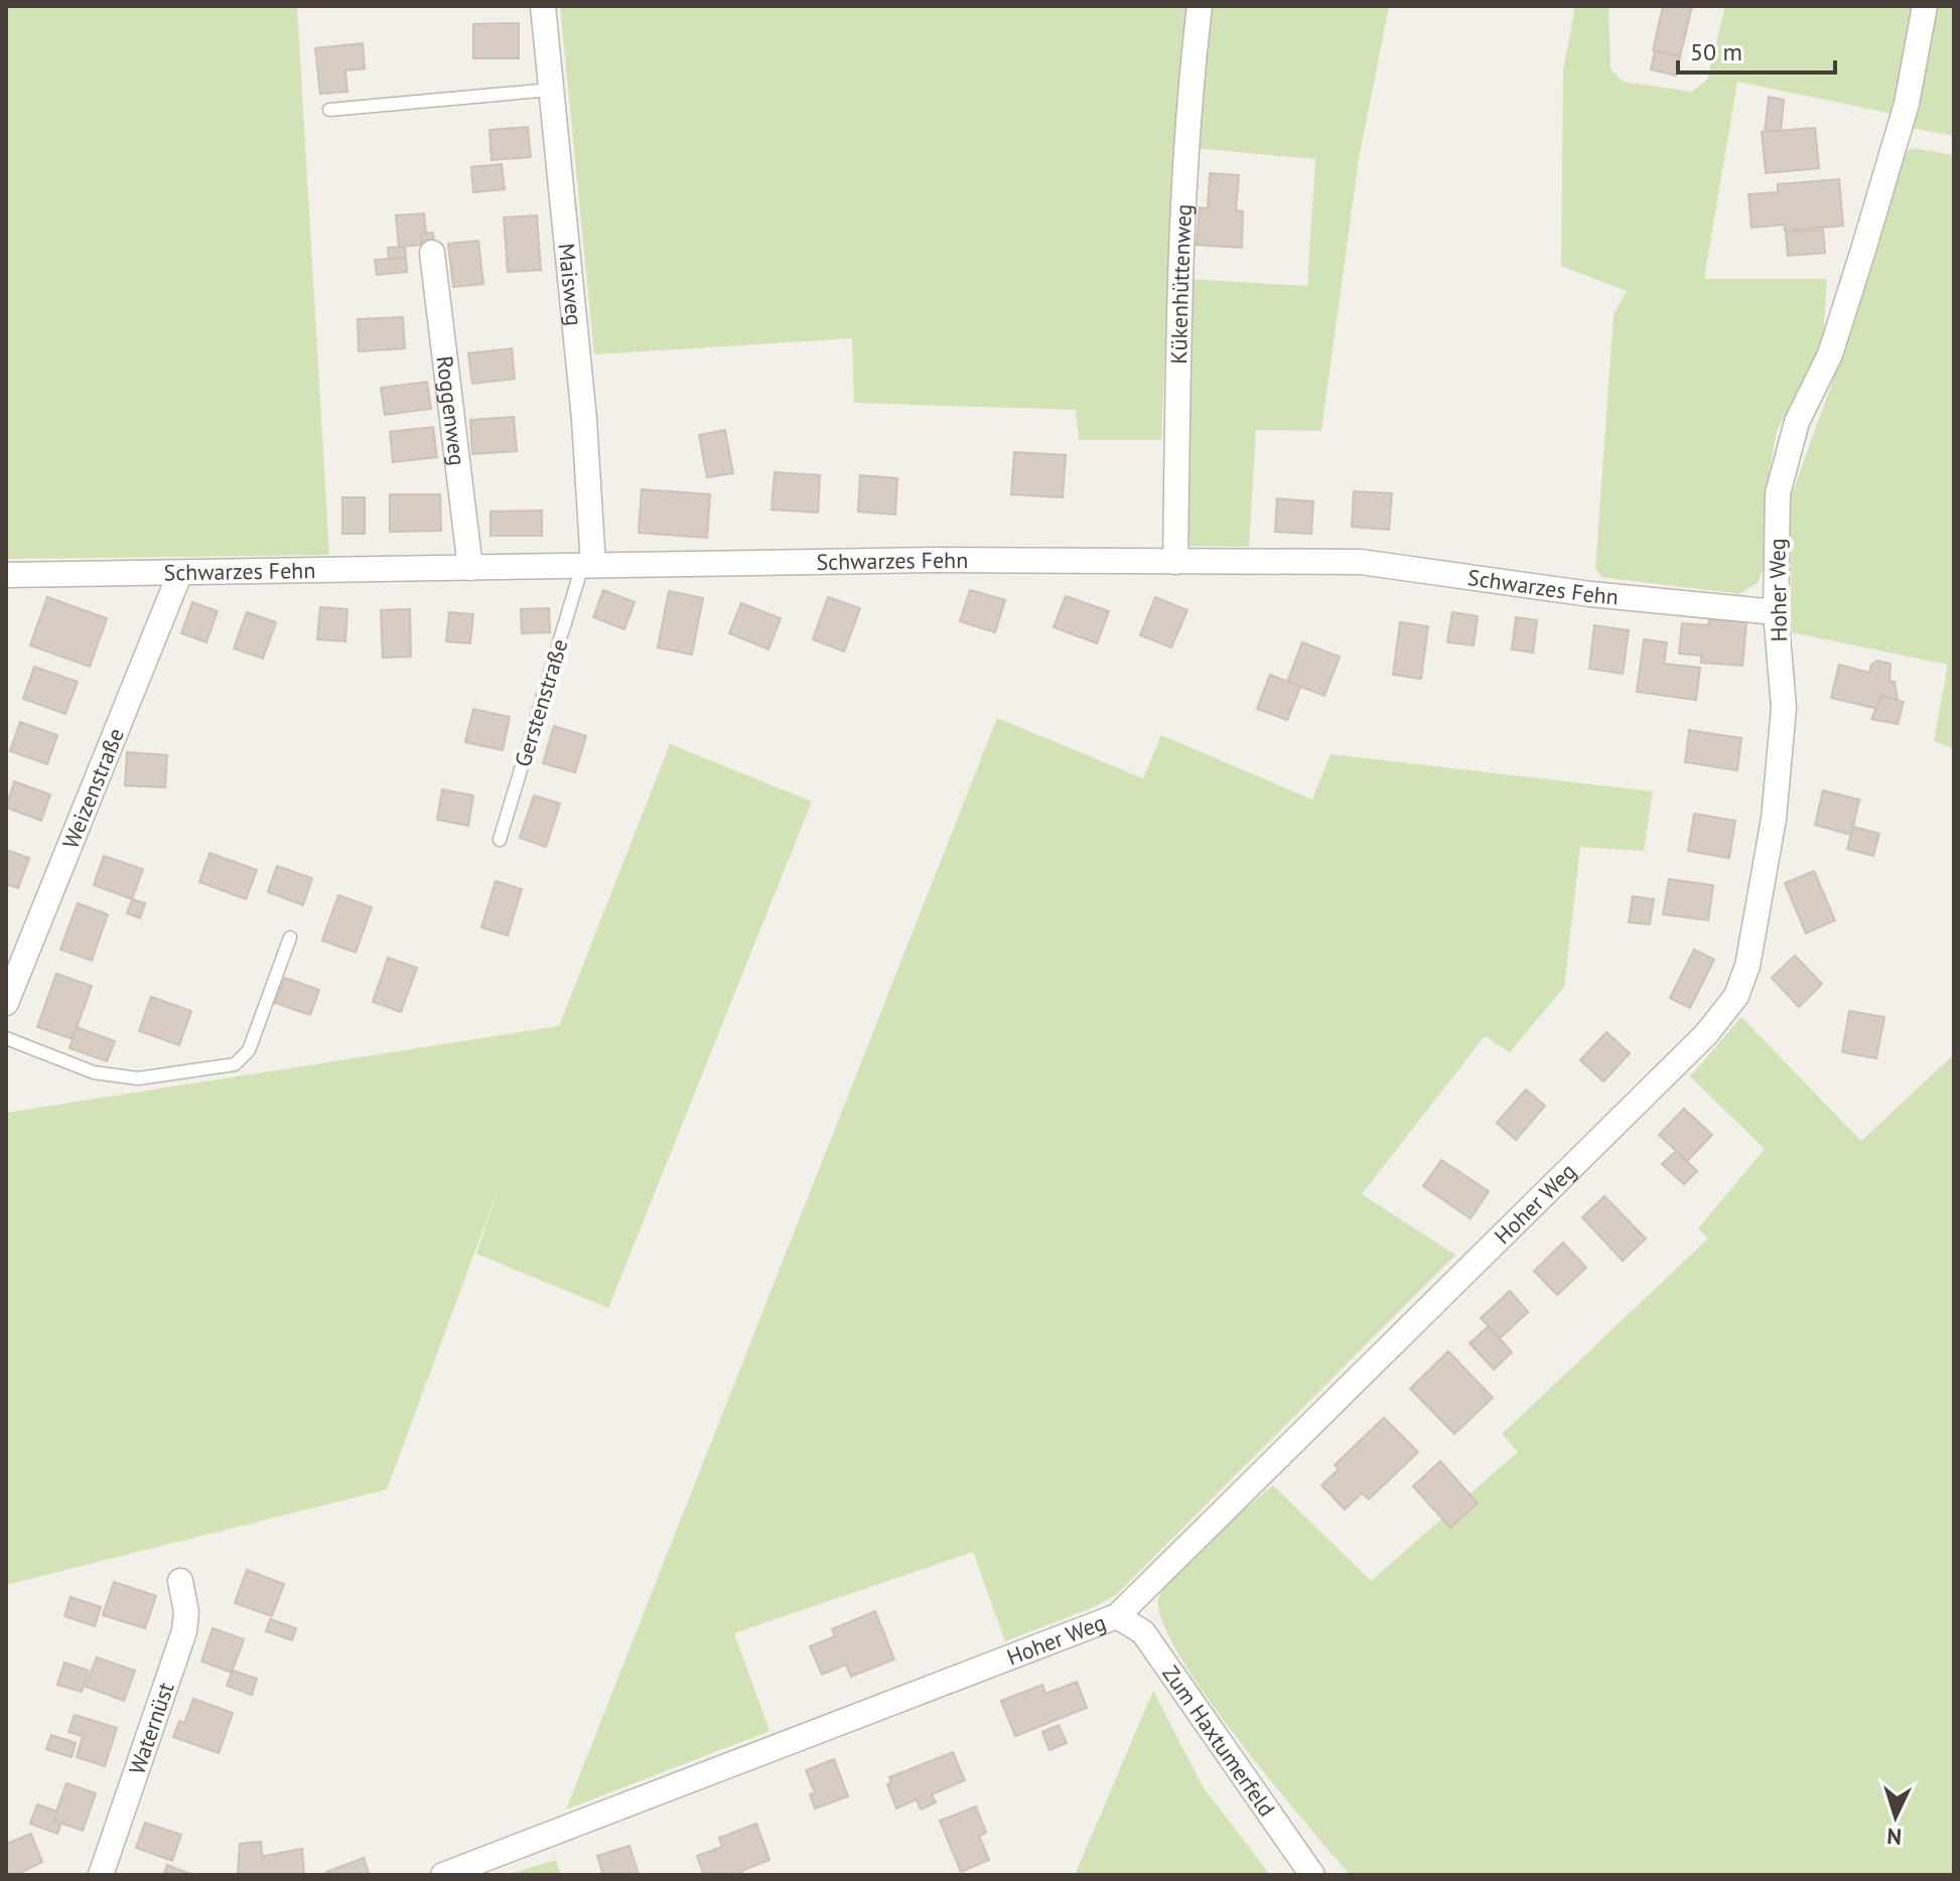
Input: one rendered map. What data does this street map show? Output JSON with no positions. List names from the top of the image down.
{
  "streets": {
    "street": [
      "Kükenhüttenweg",
      "Maisweg",
      "Roggenweg",
      "Schwarzes Fehn",
      "Hoher Weg",
      "Weizenstraße",
      "Waternüst",
      "Zum Haxtumerfeld"
    ],
    "lane": ["Gerstenstraße"]
  },
  "crossings": [
    ["Kükenhüttenweg", "Schwarzes Fehn"],
    ["Maisweg", "Schwarzes Fehn"],
    ["Maisweg", "Gerstenstraße"],
    ["Roggenweg", "Schwarzes Fehn"],
    ["Schwarzes Fehn", "Hoher Weg"],
    ["Schwarzes Fehn", "Gerstenstraße"],
    ["Schwarzes Fehn", "Weizenstraße"],
    ["Hoher Weg", "Zum Haxtumerfeld"]
  ],
  "scale_bar": "50 m",
  "north": "bottom"
}
